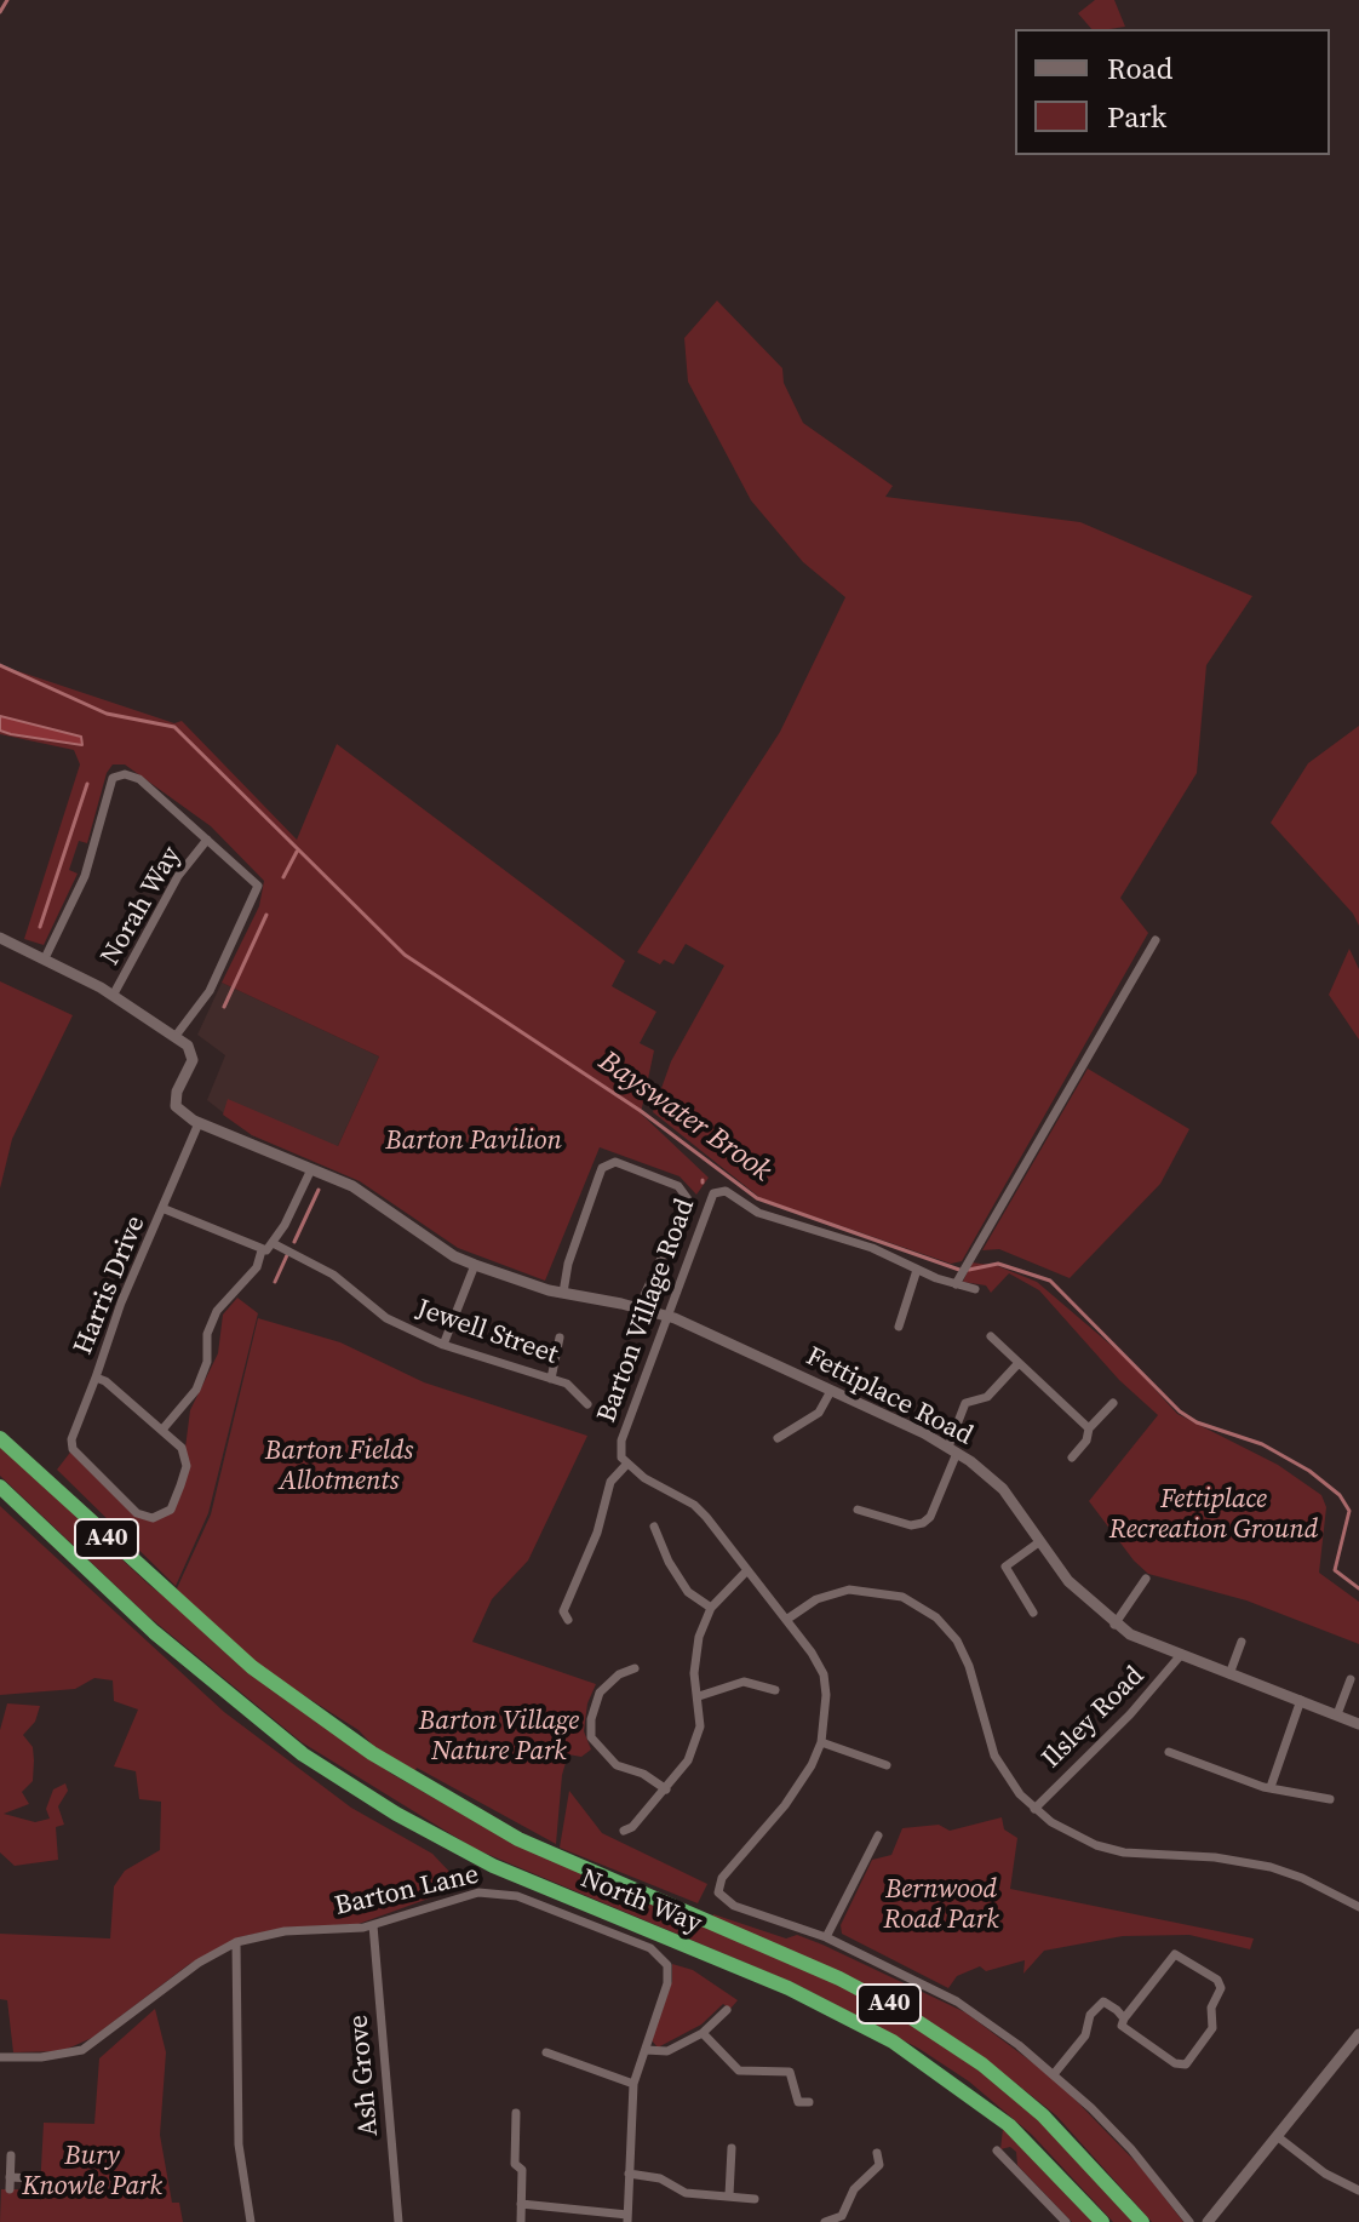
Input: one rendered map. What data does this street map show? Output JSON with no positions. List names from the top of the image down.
{
  "streets": {
    "highway": ["A40", "North Way"],
    "street": [
      "Norah Way",
      "Harris Drive",
      "Barton Village Road",
      "Jewell Street",
      "Fettiplace Road",
      "Ilsley Road",
      "Barton Lane",
      "Ash Grove"
    ]
  },
  "crossings": [
    ["Harris Drive", "Fettiplace Road"],
    ["Barton Village Road", "Fettiplace Road"],
    ["Barton Village Road", "North Way"],
    ["Fettiplace Road", "Ilsley Road"],
    ["A40", "North Way"],
    ["Barton Lane", "Ash Grove"]
  ],
  "water": ["Bayswater Brook"],
  "parks": [
    "Barton Pavilion",
    "Barton Fields Allotments",
    "Fettiplace Recreation Ground",
    "Barton Village Nature Park",
    "Bernwood Road Park",
    "Bury Knowle Park"
  ],
  "legend": ["Road", "Park"]
}
